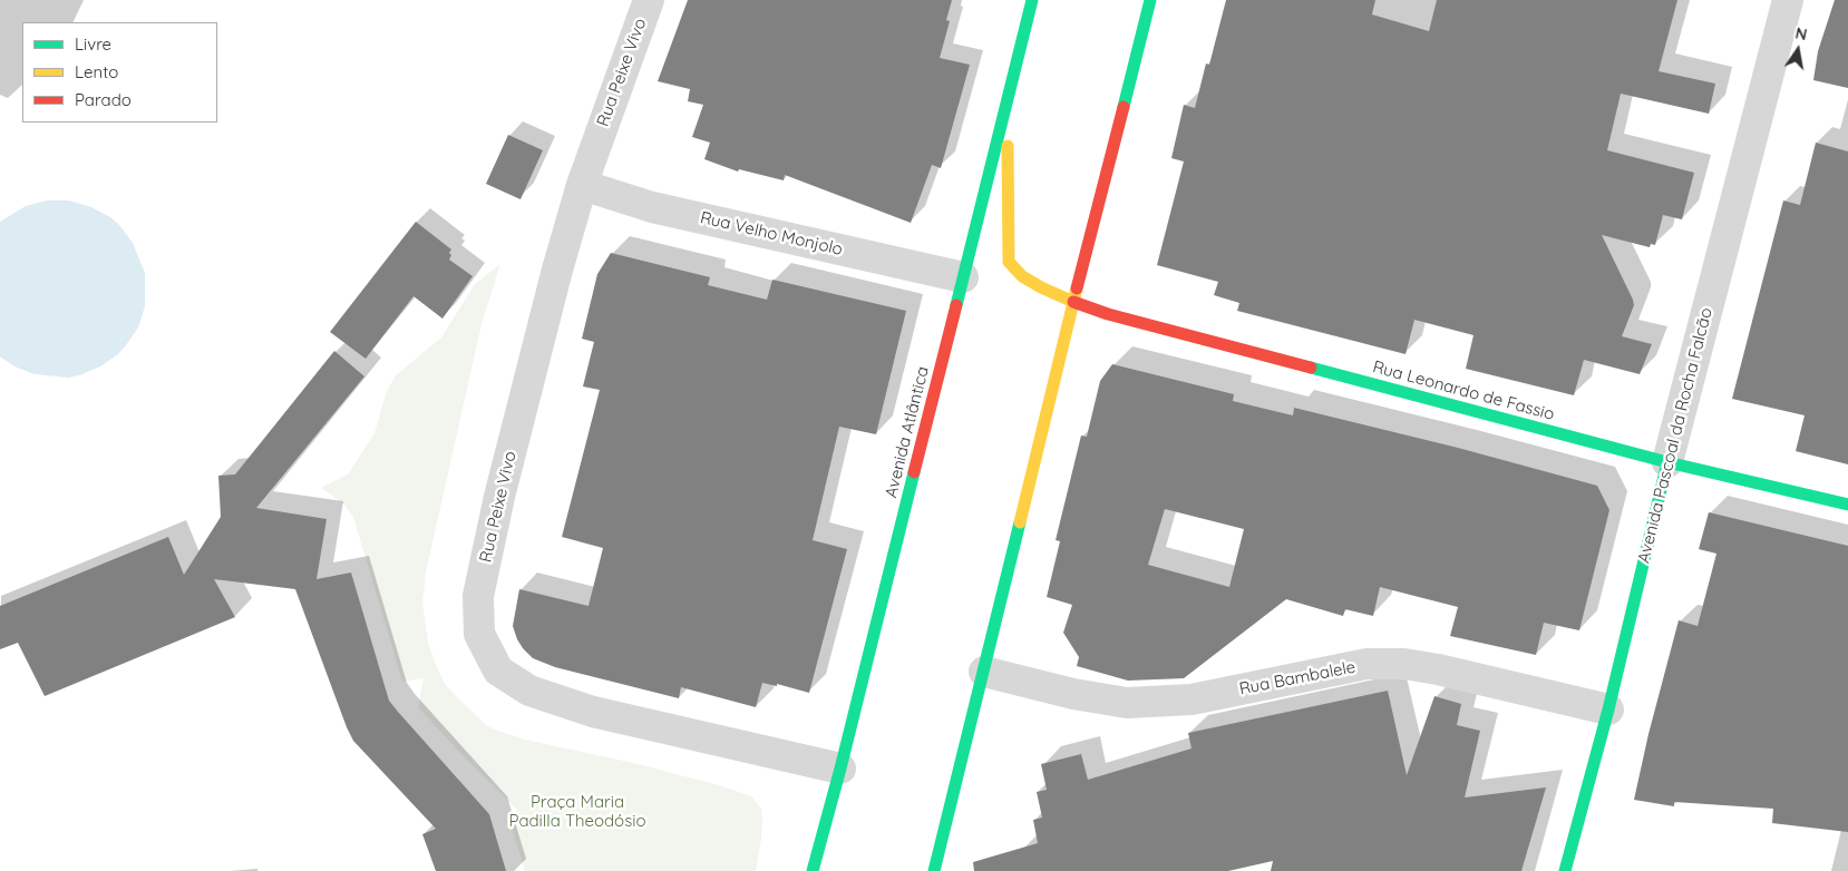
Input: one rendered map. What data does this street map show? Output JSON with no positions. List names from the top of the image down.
{
  "streets": {
    "main road": ["Rua Leonardo de Fassio", "Avenida Atlântica", "Avenida Pascoal da Rocha Falcão"],
    "street": ["Rua Peixe Vivo", "Rua Velho Monjolo", "Rua Bambalele"]
  },
  "crossings": [
    ["Rua Peixe Vivo", "Rua Velho Monjolo"],
    ["Rua Peixe Vivo", "Avenida Atlântica"],
    ["Rua Velho Monjolo", "Avenida Atlântica"],
    ["Rua Leonardo de Fassio", "Avenida Atlântica"],
    ["Rua Leonardo de Fassio", "Avenida Pascoal da Rocha Falcão"],
    ["Avenida Pascoal da Rocha Falcão", "Rua Bambalele"]
  ],
  "parks": ["Praça Maria Padilla Theodósio"],
  "legend": ["Livre", "Lento", "Parado"],
  "north": "top"
}
